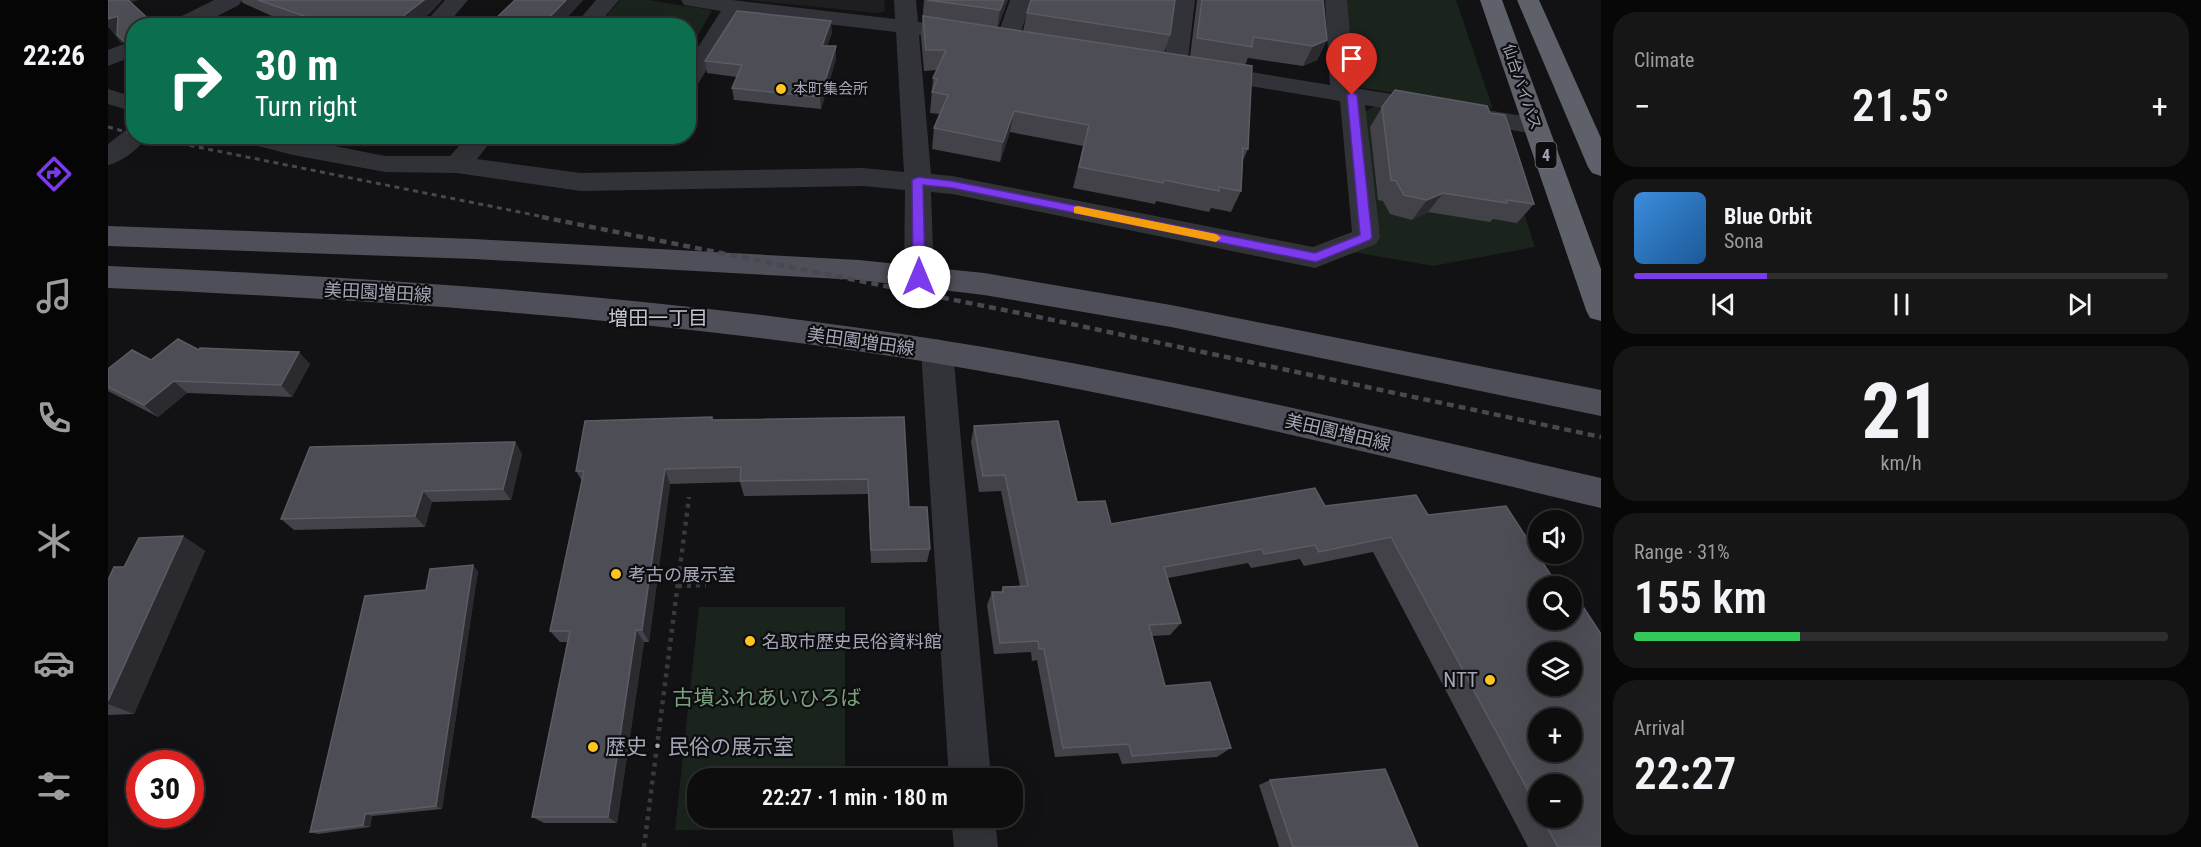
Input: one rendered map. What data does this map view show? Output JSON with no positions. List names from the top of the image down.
{
  "streets": {
    "highway": ["仙台バイパス", "4"],
    "main road": ["美田園増田線"]
  },
  "districts": ["増田一丁目"],
  "parks": ["古墳ふれあいひろば"],
  "places": [
    "本町集会所",
    "考古の展示室",
    "名取市歴史民俗資料館",
    "NTT",
    "歴史・民俗の展示室"
  ],
  "page": {
    "tabs": "22:26",
    "tile": [
      "Climate",
      ["21", "km/h"],
      ["Range · 31%", "155 km"],
      ["Arrival", "22:27"]
    ],
    "turn": ["30 m", "Turn right"],
    "heat": ["−", "21.5°", "+"],
    "song": ["Blue Orbit", "Sona"],
    "map_buttons": ["+", "−"],
    "limit": "30",
    "trip": "22:27 · 1 min · 180 m"
  }
}
